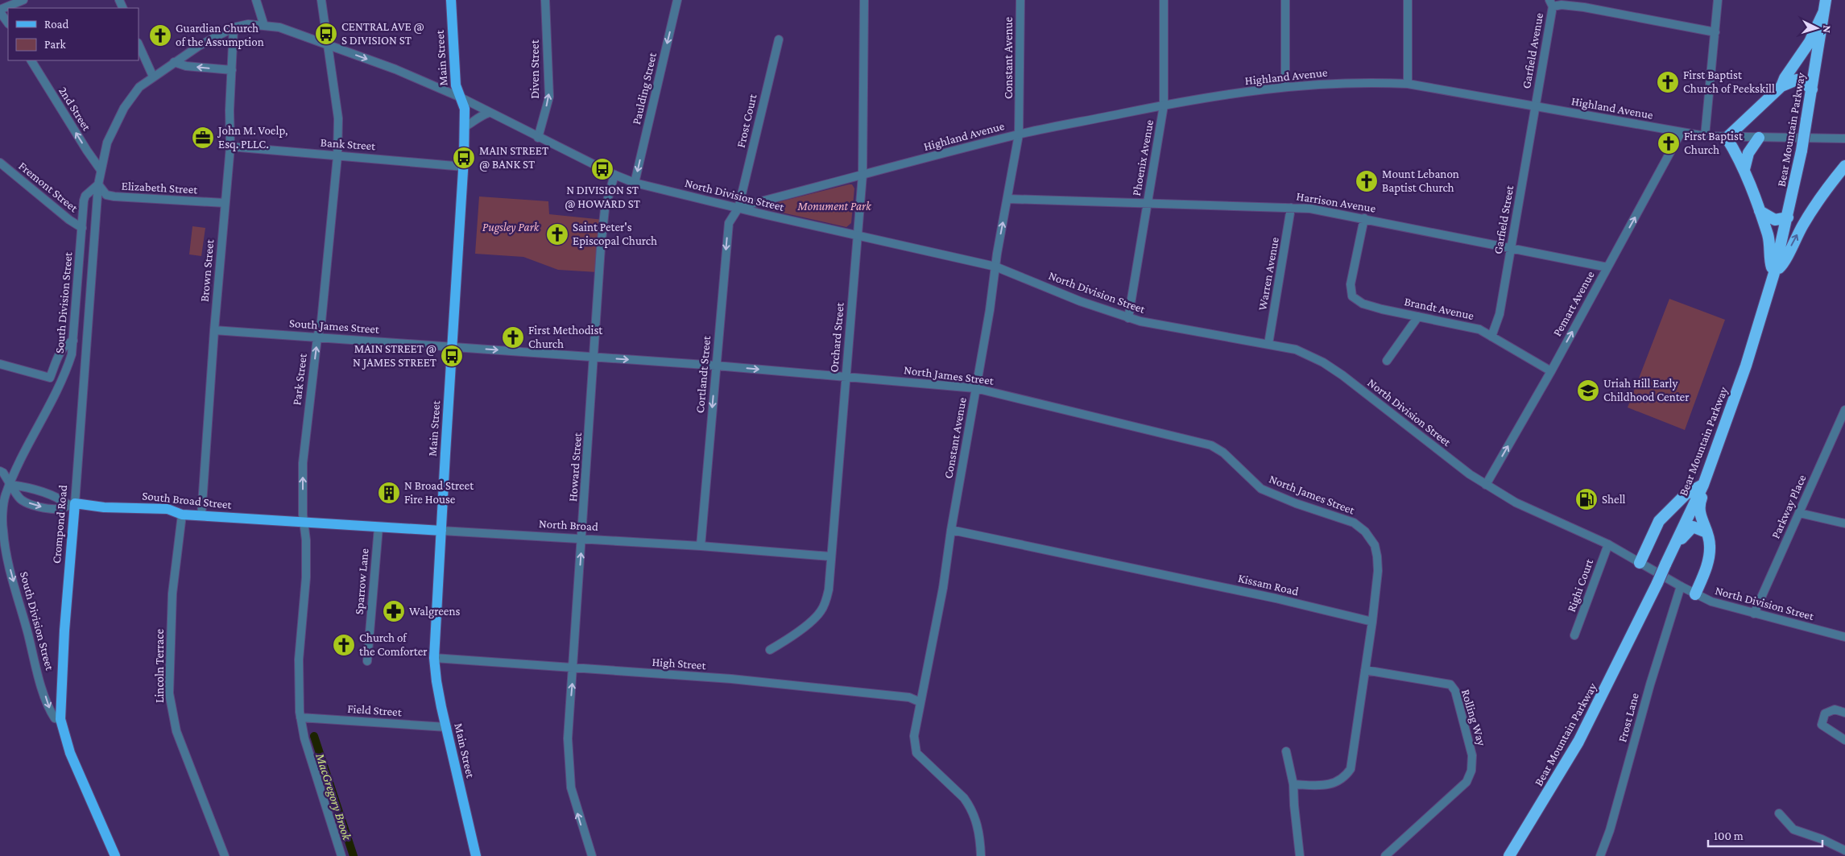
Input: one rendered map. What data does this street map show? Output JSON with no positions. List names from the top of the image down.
{
  "streets": {
    "highway": ["Bear Mountain Parkway"],
    "main road": [
      "Main Street",
      "South Broad Street",
      "Crompond Road",
      "North Broad"
    ],
    "street": [
      "Garfield Avenue",
      "Constant Avenue",
      "Diven Street",
      "Highland Avenue",
      "Paulding Street",
      "2nd Street",
      "Frost Court",
      "Bank Street",
      "Phoenix Avenue",
      "Fremont Street",
      "Elizabeth Street",
      "North Division Street",
      "Harrison Avenue",
      "Garfield Street",
      "Brown Street",
      "Warren Avenue",
      "South Division Street",
      "Pemart Avenue",
      "Brandt Avenue",
      "South James Street",
      "Orchard Street",
      "Cortlandt Street",
      "North James Street",
      "Park Street",
      "Howard Street",
      "Parkway Place",
      "Sparrow Lane",
      "Kissam Road",
      "Righi Court",
      "High Street",
      "Lincoln Terrace",
      "Field Street",
      "Rolling Way",
      "Frost Lane"
    ]
  },
  "crossings": [
    ["Garfield Avenue", "Highland Avenue"],
    ["Garfield Avenue", "Garfield Street"],
    ["Main Street", "Bank Street"],
    ["Main Street", "North Division Street"],
    ["Main Street", "South James Street"],
    ["Main Street", "North James Street"],
    ["Main Street", "North Broad"],
    ["Main Street", "High Street"],
    ["Main Street", "Field Street"],
    ["Constant Avenue", "Highland Avenue"],
    ["Constant Avenue", "North Division Street"],
    ["Constant Avenue", "Harrison Avenue"],
    ["Constant Avenue", "North James Street"],
    ["Constant Avenue", "Kissam Road"],
    ["Constant Avenue", "High Street"],
    ["Diven Street", "North Division Street"],
    ["Highland Avenue", "Frost Court"],
    ["Highland Avenue", "Phoenix Avenue"],
    ["Highland Avenue", "North Division Street"],
    ["Highland Avenue", "Garfield Street"],
    ["Highland Avenue", "Pemart Avenue"],
    ["Highland Avenue", "Orchard Street"],
    ["Highland Avenue", "Cortlandt Street"],
    ["Paulding Street", "North Division Street"],
    ["Frost Court", "North Division Street"],
    ["Frost Court", "Cortlandt Street"],
    ["Bank Street", "Brown Street"],
    ["Bank Street", "Park Street"],
    ["Phoenix Avenue", "North Division Street"],
    ["Phoenix Avenue", "Harrison Avenue"],
    ["Fremont Street", "South Division Street"],
    ["Elizabeth Street", "Brown Street"],
    ["Elizabeth Street", "South Division Street"],
    ["Elizabeth Street", "Crompond Road"],
    ["North Division Street", "Warren Avenue"],
    ["North Division Street", "Pemart Avenue"],
    ["North Division Street", "Orchard Street"],
    ["North Division Street", "Cortlandt Street"],
    ["North Division Street", "Park Street"],
    ["North Division Street", "Howard Street"],
    ["North Division Street", "Parkway Place"],
    ["North Division Street", "Righi Court"],
    ["North Division Street", "Frost Lane"],
    ["Harrison Avenue", "Garfield Street"],
    ["Harrison Avenue", "Warren Avenue"],
    ["Harrison Avenue", "Pemart Avenue"],
    ["Harrison Avenue", "Brandt Avenue"],
    ["Garfield Street", "Brandt Avenue"],
    ["Brown Street", "South James Street"],
    ["Brown Street", "South Broad Street"],
    ["South Division Street", "South Broad Street"],
    ["South Division Street", "Crompond Road"],
    ["Pemart Avenue", "Brandt Avenue"],
    ["South James Street", "North James Street"],
    ["South James Street", "Park Street"],
    ["Orchard Street", "North James Street"],
    ["Orchard Street", "North Broad"],
    ["Cortlandt Street", "North James Street"],
    ["Cortlandt Street", "North Broad"],
    ["North James Street", "Howard Street"],
    ["North James Street", "Kissam Road"],
    ["Park Street", "South Broad Street"],
    ["Park Street", "North Broad"],
    ["Park Street", "Field Street"],
    ["Howard Street", "North Broad"],
    ["Howard Street", "High Street"],
    ["South Broad Street", "Crompond Road"],
    ["South Broad Street", "North Broad"],
    ["South Broad Street", "Lincoln Terrace"],
    ["North Broad", "Sparrow Lane"]
  ],
  "one_way": [
    "Diven Street",
    "Paulding Street",
    "2nd Street",
    "South Division Street",
    "Pemart Avenue",
    "Cortlandt Street",
    "North James Street",
    "Howard Street"
  ],
  "water": ["MacGregory Brook"],
  "parks": ["Monument Park", "Pugsley Park"],
  "places": {
    "bus stop": [
      "CENTRAL AVE @ S DIVISION ST",
      "MAIN STREET @ BANK ST",
      "N DIVISION ST @ HOWARD ST",
      "MAIN STREET @ N JAMES STREET"
    ],
    "church": [
      "Guardian Church of the Assumption",
      "First Baptist Church of Peekskill",
      "First Baptist Church",
      "Mount Lebanon Baptist Church",
      "Saint Peter's Episcopal Church",
      "First Methodist Church",
      "Church of the Comforter"
    ],
    "office": ["John M. Voelp, Esq. PLLC."],
    "school or university": ["Uriah Hill Early Childhood Center"],
    "building": ["N Broad Street Fire House"],
    "fuel station": ["Shell"],
    "pharmacy": ["Walgreens"]
  },
  "legend": ["Road", "Park"],
  "scale_bar": "100 m",
  "north": "right"
}
